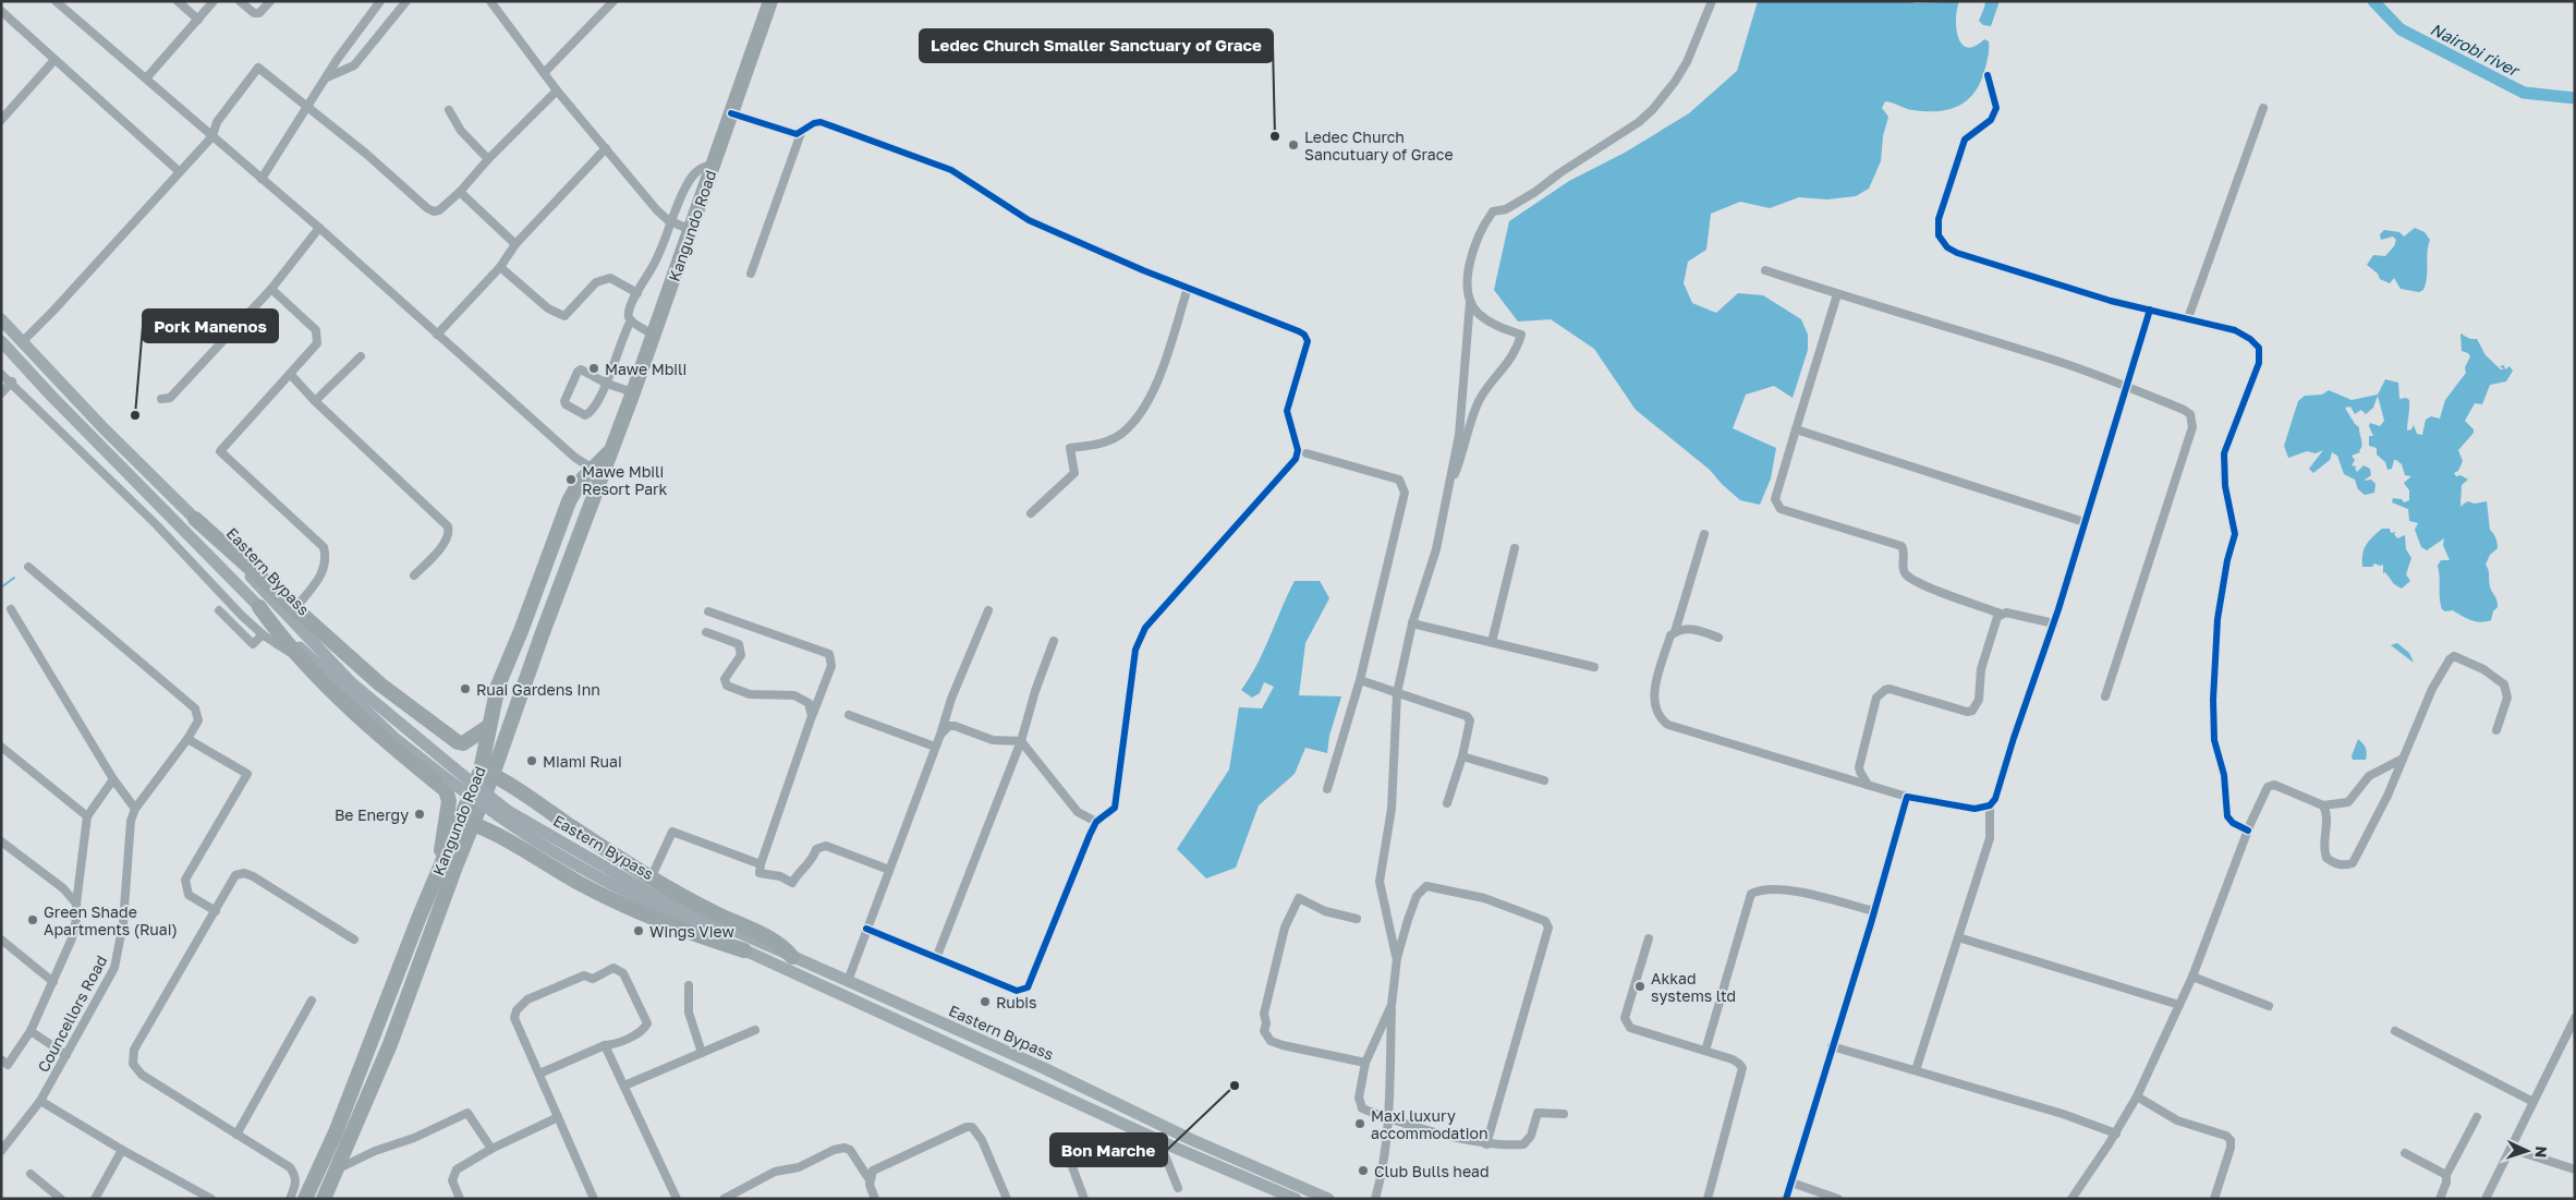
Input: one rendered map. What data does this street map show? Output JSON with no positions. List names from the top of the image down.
{
  "streets": {
    "highway": ["Kangundo Road"],
    "main road": ["Eastern Bypass"],
    "street": ["Councellors Road"]
  },
  "water": ["Nairobi river"],
  "places": [
    "Ledec Church Smaller Sanctuary of Grace",
    "Ledec Church Sancutuary of Grace",
    "Mawe Mbili",
    "Pork Manenos",
    "Mawe Mbili Resort Park",
    "Ruai Gardens Inn",
    "Miami Ruai",
    "Be Energy",
    "Green Shade Apartments (Ruai)",
    "Wings View",
    "Akkad systems ltd",
    "Rubis",
    "Bon Marche",
    "Maxi luxury accommodation",
    "Club Bulls head"
  ],
  "north": "right"
}
